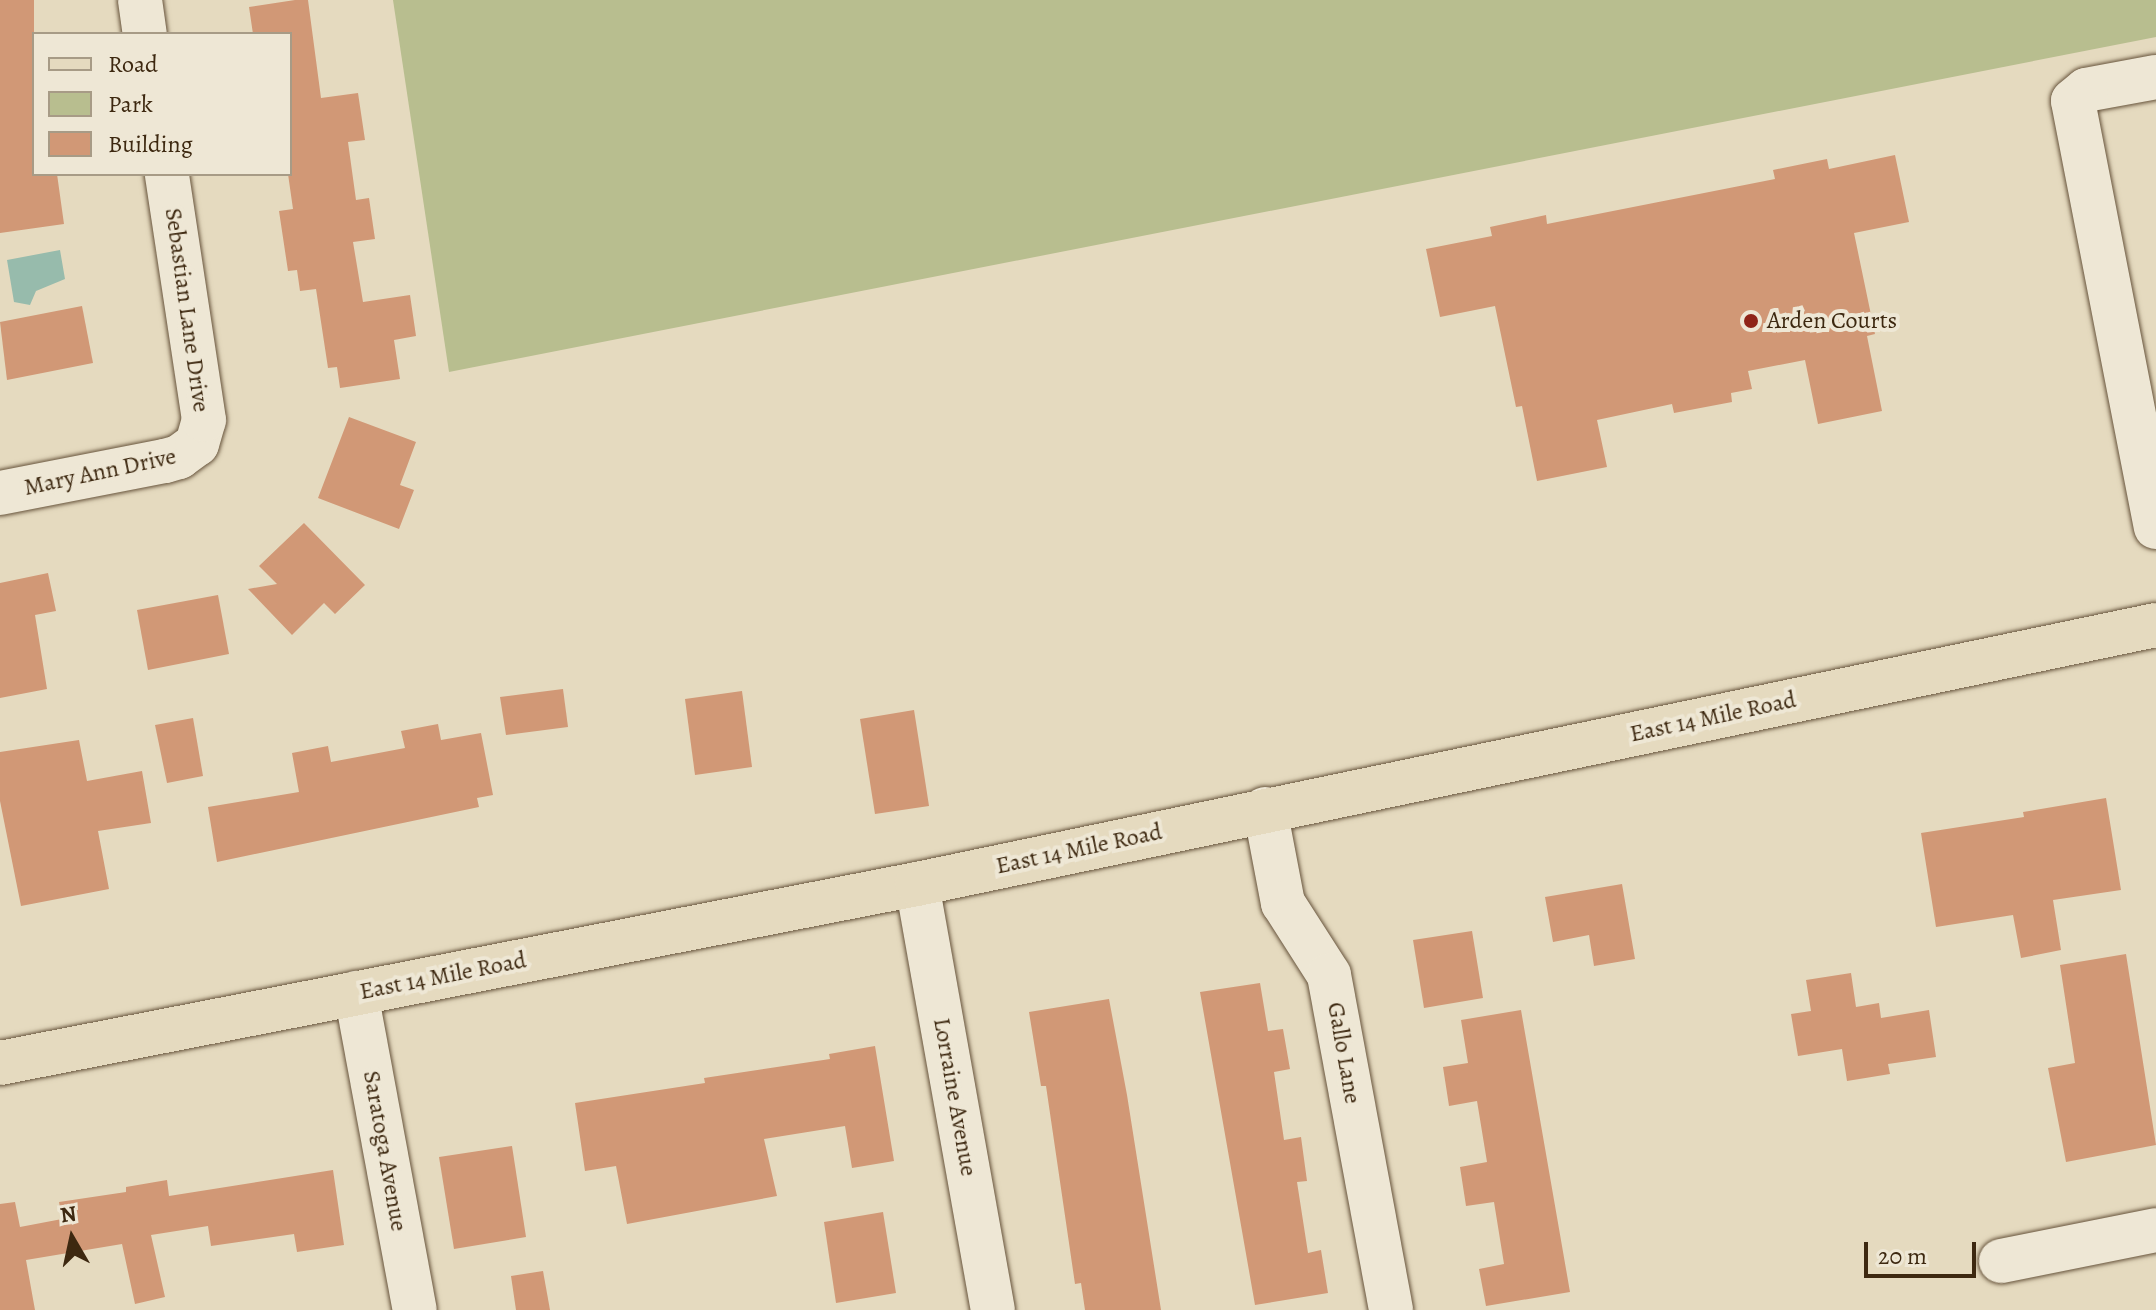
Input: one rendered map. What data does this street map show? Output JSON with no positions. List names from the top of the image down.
{
  "streets": {
    "main road": ["East 14 Mile Road"],
    "street": [
      "Sebastian Lane Drive",
      "Mary Ann Drive",
      "Gallo Lane",
      "Lorraine Avenue",
      "Saratoga Avenue"
    ]
  },
  "crossings": [
    ["Sebastian Lane Drive", "Mary Ann Drive"],
    ["East 14 Mile Road", "Gallo Lane"],
    ["East 14 Mile Road", "Lorraine Avenue"],
    ["East 14 Mile Road", "Saratoga Avenue"]
  ],
  "places": ["Arden Courts"],
  "legend": ["Road", "Park", "Building"],
  "scale_bar": "20 m",
  "north": "top"
}
